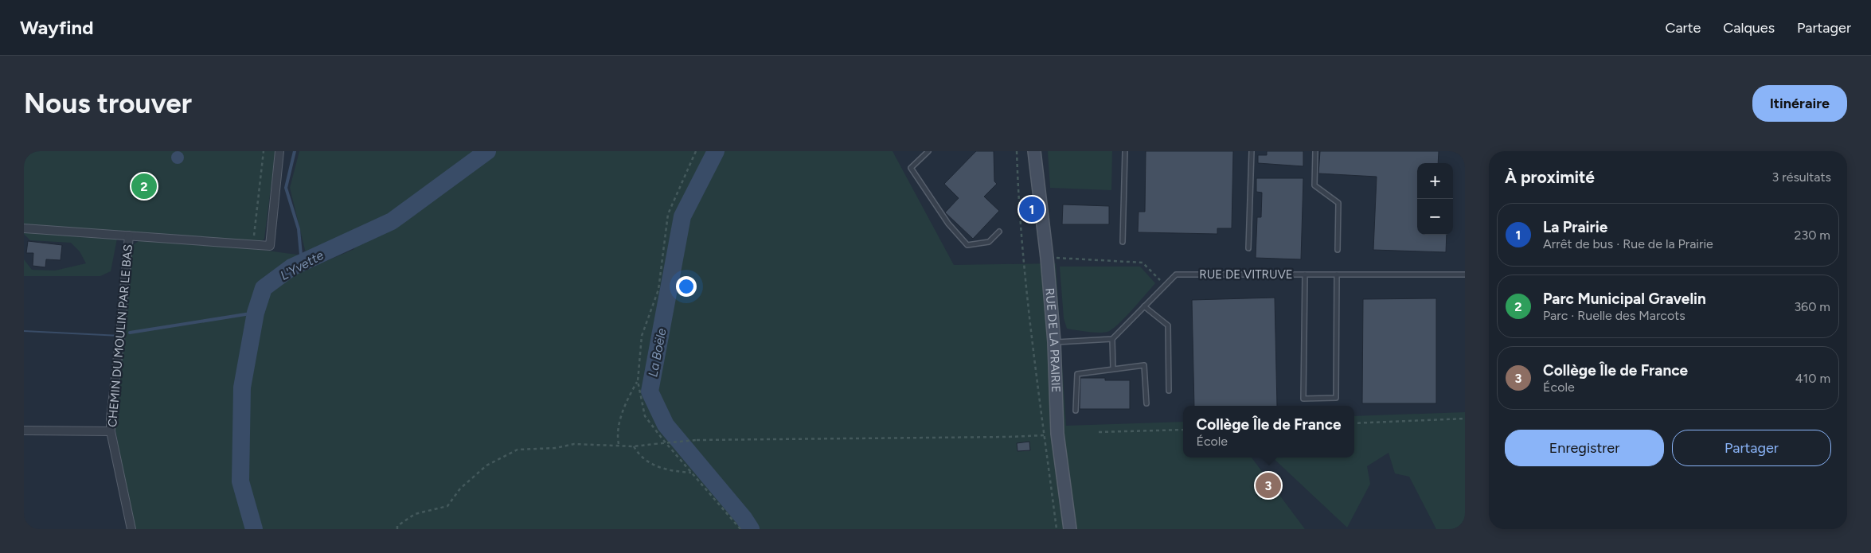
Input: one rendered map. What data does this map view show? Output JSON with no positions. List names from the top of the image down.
{
  "streets": {
    "street": ["CHEMIN DU MOULIN PAR LE BAS", "RUE DE LA PRAIRIE"],
    "lane": ["RUE DE VITRUVE"]
  },
  "water": ["L'Yvette", "La Boële"],
  "page": {
    "header": "Wayfind",
    "nav": ["Carte", "Calques", "Partager"],
    "buttons": [
      "Itinéraire",
      ["Enregistrer", "Partager"]
    ],
    "title": "Nous trouver",
    "heading": ["À proximité", "3 résultats"],
    "map_buttons": ["+", "−"],
    "pins": ["2", "1", "3"],
    "list": [
      {
        "mark": "1",
        "name": "La Prairie",
        "note": "Arrêt de bus · Rue de la Prairie",
        "value": "230 m"
      },
      {
        "mark": "2",
        "name": "Parc Municipal Gravelin",
        "note": "Parc · Ruelle des Marcots",
        "value": "360 m"
      },
      {
        "mark": "3",
        "name": "Collège Île de France",
        "note": "École",
        "value": "410 m"
      }
    ],
    "popup": ["Collège Île de France", "École"]
  }
}
